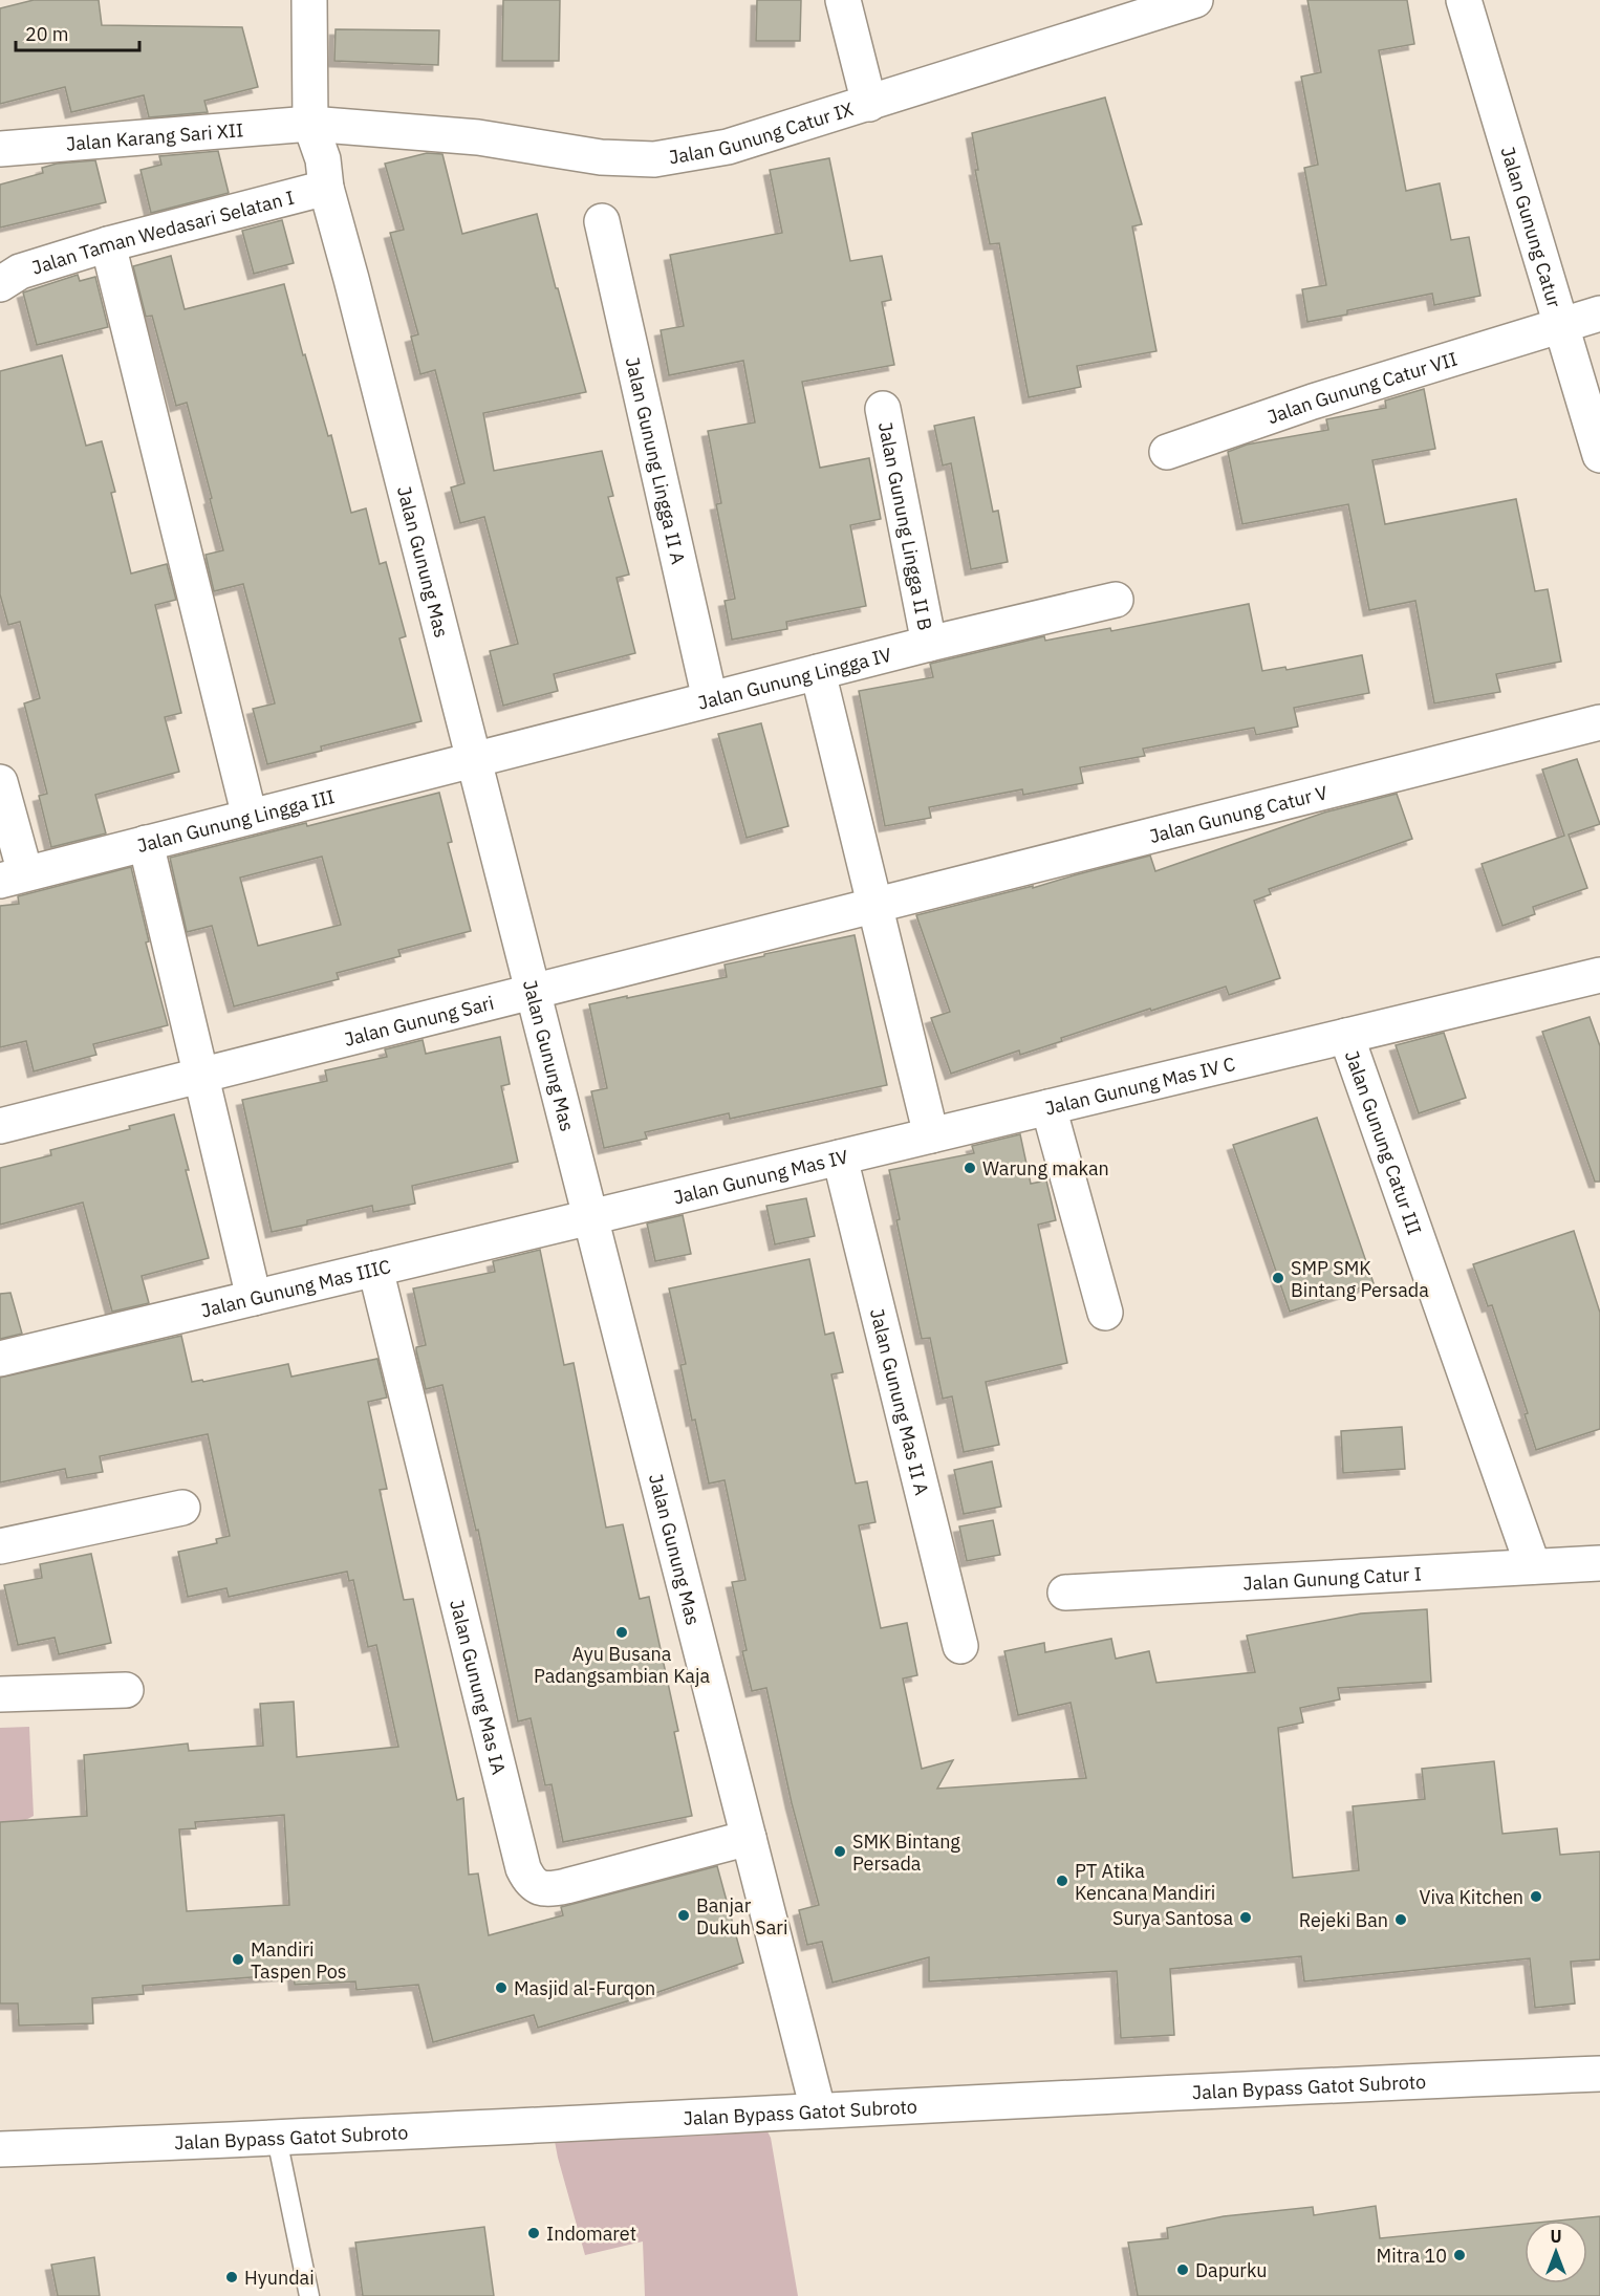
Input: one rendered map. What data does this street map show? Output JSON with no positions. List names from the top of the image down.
{
  "streets": {
    "street": [
      "Jalan Gunung Catur IX",
      "Jalan Karang Sari XII",
      "Jalan Gunung Catur",
      "Jalan Taman Wedasari Selatan I",
      "Jalan Gunung Catur VII",
      "Jalan Gunung Lingga II A",
      "Jalan Gunung Lingga II B",
      "Jalan Gunung Mas",
      "Jalan Gunung Lingga IV",
      "Jalan Gunung Catur V",
      "Jalan Gunung Lingga III",
      "Jalan Gunung Sari",
      "Jalan Gunung Mas IV C",
      "Jalan Gunung Catur III",
      "Jalan Gunung Mas IV",
      "Jalan Gunung Mas IIIC",
      "Jalan Gunung Mas II A",
      "Jalan Gunung Catur I",
      "Jalan Gunung Mas IA",
      "Jalan Bypass Gatot Subroto"
    ]
  },
  "crossings": [
    ["Jalan Gunung Catur IX", "Jalan Karang Sari XII"],
    ["Jalan Gunung Catur IX", "Jalan Gunung Mas"],
    ["Jalan Karang Sari XII", "Jalan Gunung Mas"],
    ["Jalan Gunung Catur", "Jalan Gunung Catur VII"],
    ["Jalan Taman Wedasari Selatan I", "Jalan Gunung Mas"],
    ["Jalan Gunung Lingga II A", "Jalan Gunung Lingga IV"],
    ["Jalan Gunung Lingga II B", "Jalan Gunung Lingga IV"],
    ["Jalan Gunung Mas", "Jalan Gunung Lingga IV"],
    ["Jalan Gunung Mas", "Jalan Gunung Lingga III"],
    ["Jalan Gunung Mas", "Jalan Gunung Sari"],
    ["Jalan Gunung Mas", "Jalan Gunung Mas IV"],
    ["Jalan Gunung Mas", "Jalan Gunung Mas IIIC"],
    ["Jalan Gunung Mas", "Jalan Gunung Mas IA"],
    ["Jalan Gunung Mas", "Jalan Bypass Gatot Subroto"],
    ["Jalan Gunung Lingga IV", "Jalan Gunung Lingga III"],
    ["Jalan Gunung Catur V", "Jalan Gunung Sari"],
    ["Jalan Gunung Mas IV C", "Jalan Gunung Catur III"],
    ["Jalan Gunung Mas IV C", "Jalan Gunung Mas IV"],
    ["Jalan Gunung Catur III", "Jalan Gunung Catur I"],
    ["Jalan Gunung Mas IV", "Jalan Gunung Mas IIIC"],
    ["Jalan Gunung Mas IV", "Jalan Gunung Mas II A"],
    ["Jalan Gunung Mas IIIC", "Jalan Gunung Mas IA"]
  ],
  "places": [
    "Warung makan",
    "SMP SMK Bintang Persada",
    "Ayu Busana Padangsambian Kaja",
    "SMK Bintang Persada",
    "PT Atika Kencana Mandiri",
    "Viva Kitchen",
    "Banjar Dukuh Sari",
    "Surya Santosa",
    "Rejeki Ban",
    "Mandiri Taspen Pos",
    "Masjid al-Furqon",
    "Indomaret",
    "Mitra 10",
    "Dapurku",
    "Hyundai"
  ],
  "scale_bar": "20 m",
  "north": "top"
}
